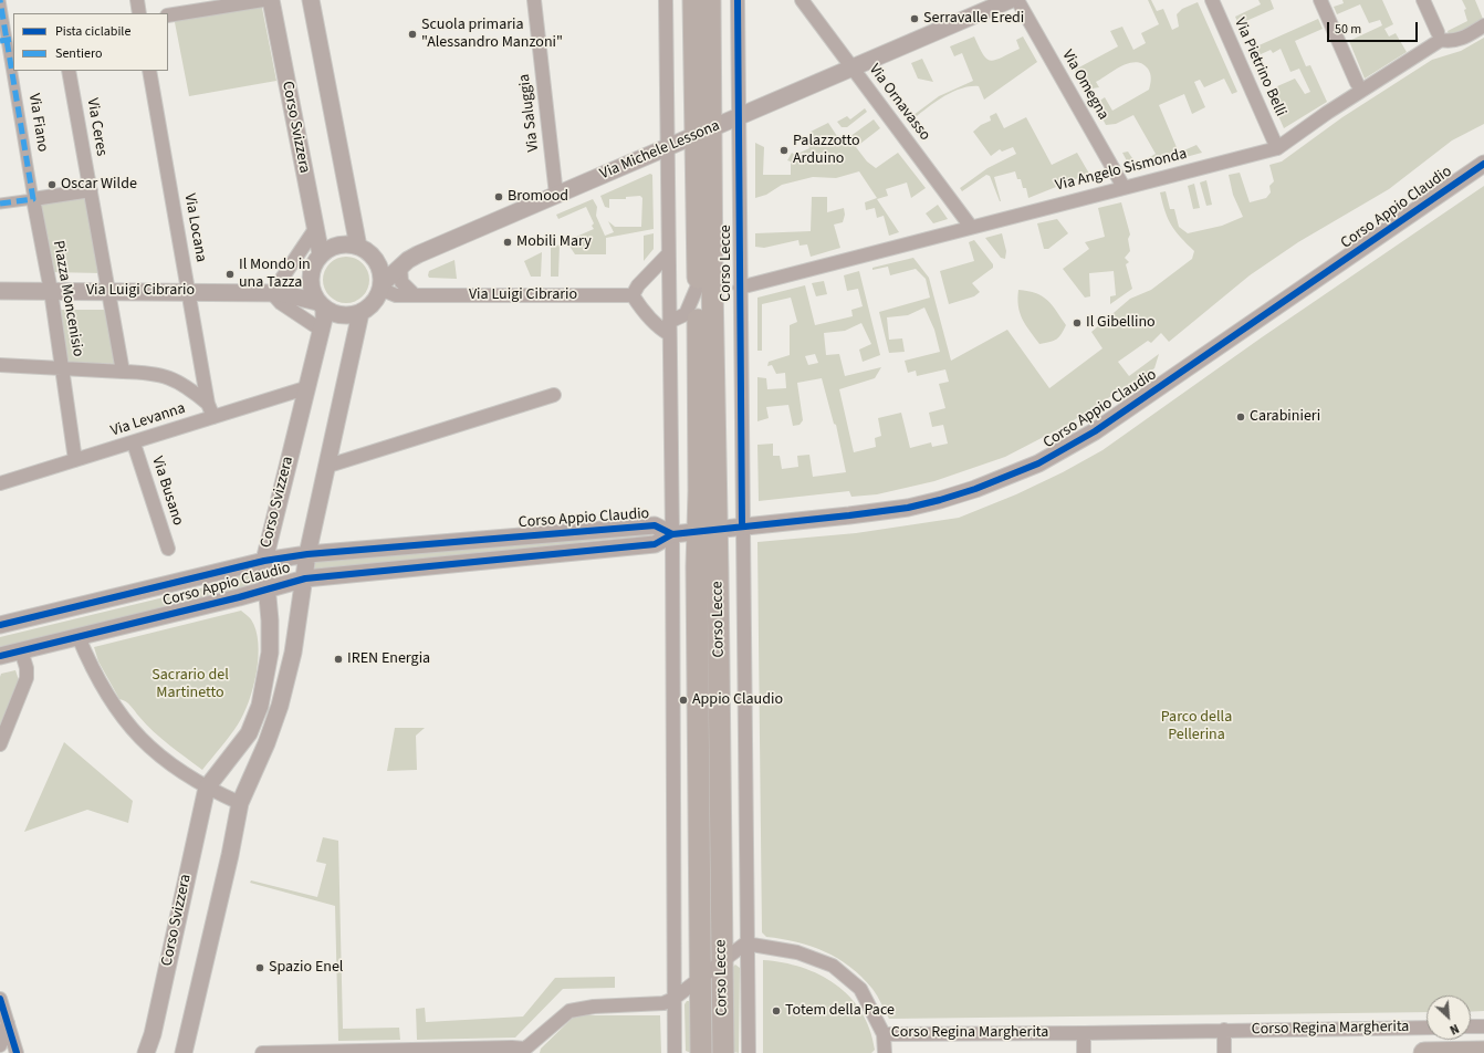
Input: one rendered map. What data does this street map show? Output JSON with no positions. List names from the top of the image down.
{
  "streets": {
    "main road": ["Corso Lecce", "Corso Regina Margherita"],
    "street": [
      "Via Pietrino Belli",
      "Via Omegna",
      "Via Ornavasso",
      "Via Saluggia",
      "Via Fiano",
      "Via Ceres",
      "Corso Svizzera",
      "Via Michele Lessona",
      "Via Angelo Sismonda",
      "Corso Appio Claudio",
      "Via Locana",
      "Via Luigi Cibrario",
      "Piazza Moncenisio",
      "Via Levanna",
      "Via Busano"
    ]
  },
  "crossings": [
    ["Via Pietrino Belli", "Via Angelo Sismonda"],
    ["Via Omegna", "Via Angelo Sismonda"],
    ["Via Ornavasso", "Via Michele Lessona"],
    ["Via Ornavasso", "Via Angelo Sismonda"],
    ["Via Saluggia", "Via Michele Lessona"],
    ["Via Fiano", "Piazza Moncenisio"],
    ["Corso Svizzera", "Via Michele Lessona"],
    ["Corso Svizzera", "Corso Appio Claudio"],
    ["Corso Svizzera", "Via Luigi Cibrario"],
    ["Corso Svizzera", "Via Levanna"],
    ["Via Michele Lessona", "Corso Lecce"],
    ["Via Michele Lessona", "Via Luigi Cibrario"],
    ["Via Angelo Sismonda", "Corso Lecce"],
    ["Corso Appio Claudio", "Corso Lecce"],
    ["Via Locana", "Via Luigi Cibrario"],
    ["Via Locana", "Piazza Moncenisio"],
    ["Via Locana", "Via Levanna"],
    ["Corso Lecce", "Corso Regina Margherita"],
    ["Via Luigi Cibrario", "Piazza Moncenisio"],
    ["Via Levanna", "Via Busano"]
  ],
  "parks": ["Sacrario del Martinetto", "Parco della Pellerina"],
  "places": [
    "Serravalle Eredi",
    "Scuola primaria \"Alessandro Manzoni\"",
    "Palazzotto Arduino",
    "Oscar Wilde",
    "Bromood",
    "Mobili Mary",
    "Il Mondo in una Tazza",
    "Il Gibellino",
    "Carabinieri",
    "IREN Energia",
    "Appio Claudio",
    "Spazio Enel",
    "Totem della Pace"
  ],
  "legend": ["Pista ciclabile", "Sentiero"],
  "scale_bar": "50 m",
  "north": "bottom right"
}
